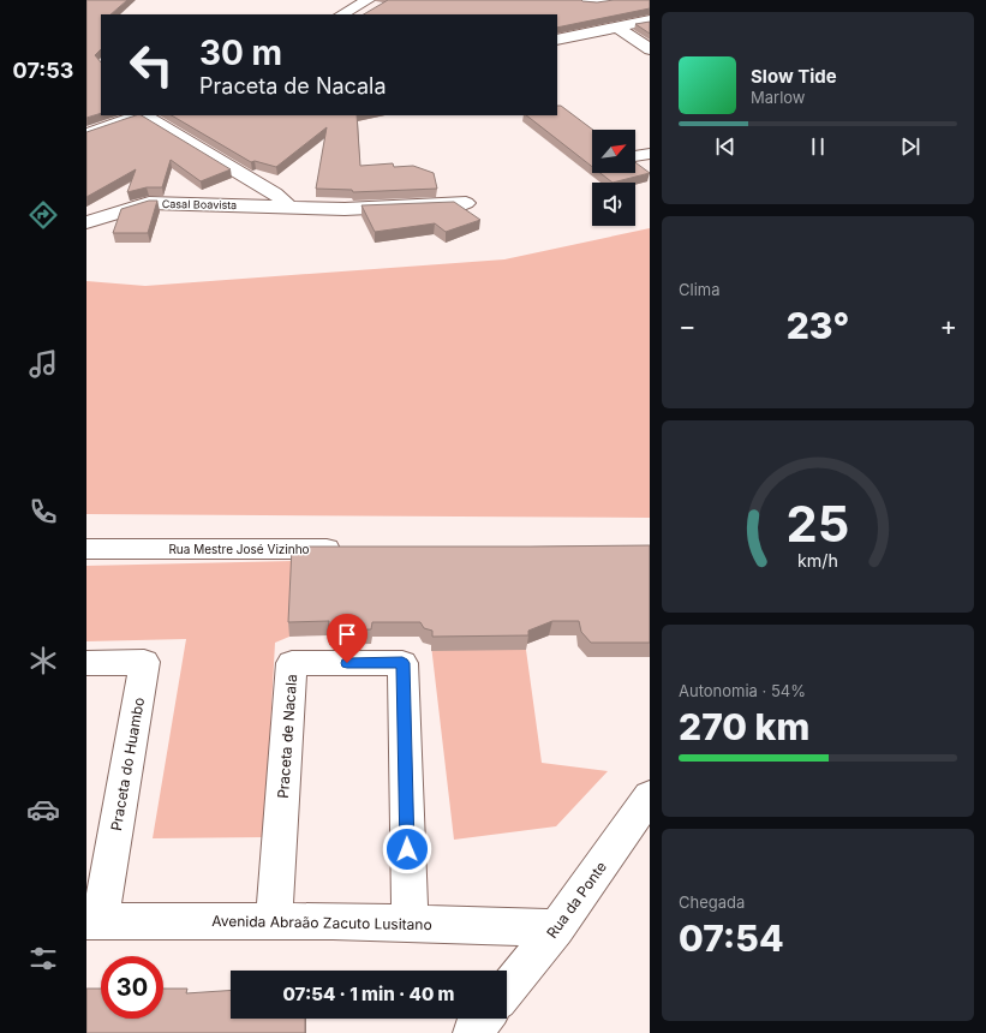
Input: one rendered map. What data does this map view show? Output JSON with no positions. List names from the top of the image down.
{
  "streets": {
    "street": [
      "Casal Boavista",
      "Rua Mestre José Vizinho",
      "Praceta de Nacala",
      "Praceta do Huambo",
      "Rua da Ponte",
      "Avenida Abraão Zacuto Lusitano"
    ]
  },
  "crossings": [
    ["Praceta de Nacala", "Avenida Abraão Zacuto Lusitano"],
    ["Praceta do Huambo", "Avenida Abraão Zacuto Lusitano"],
    ["Rua da Ponte", "Avenida Abraão Zacuto Lusitano"]
  ],
  "north": "top right",
  "page": {
    "tabs": "07:53",
    "turn": ["30 m", "Praceta de Nacala"],
    "song": ["Slow Tide", "Marlow"],
    "tile": [
      "Clima",
      ["Autonomia · 54%", "270 km"],
      ["Chegada", "07:54"]
    ],
    "heat": ["−", "23°", "+"],
    "limit": "30",
    "trip": "07:54 · 1 min · 40 m",
    "gauge": ["25", "km/h"]
  }
}
